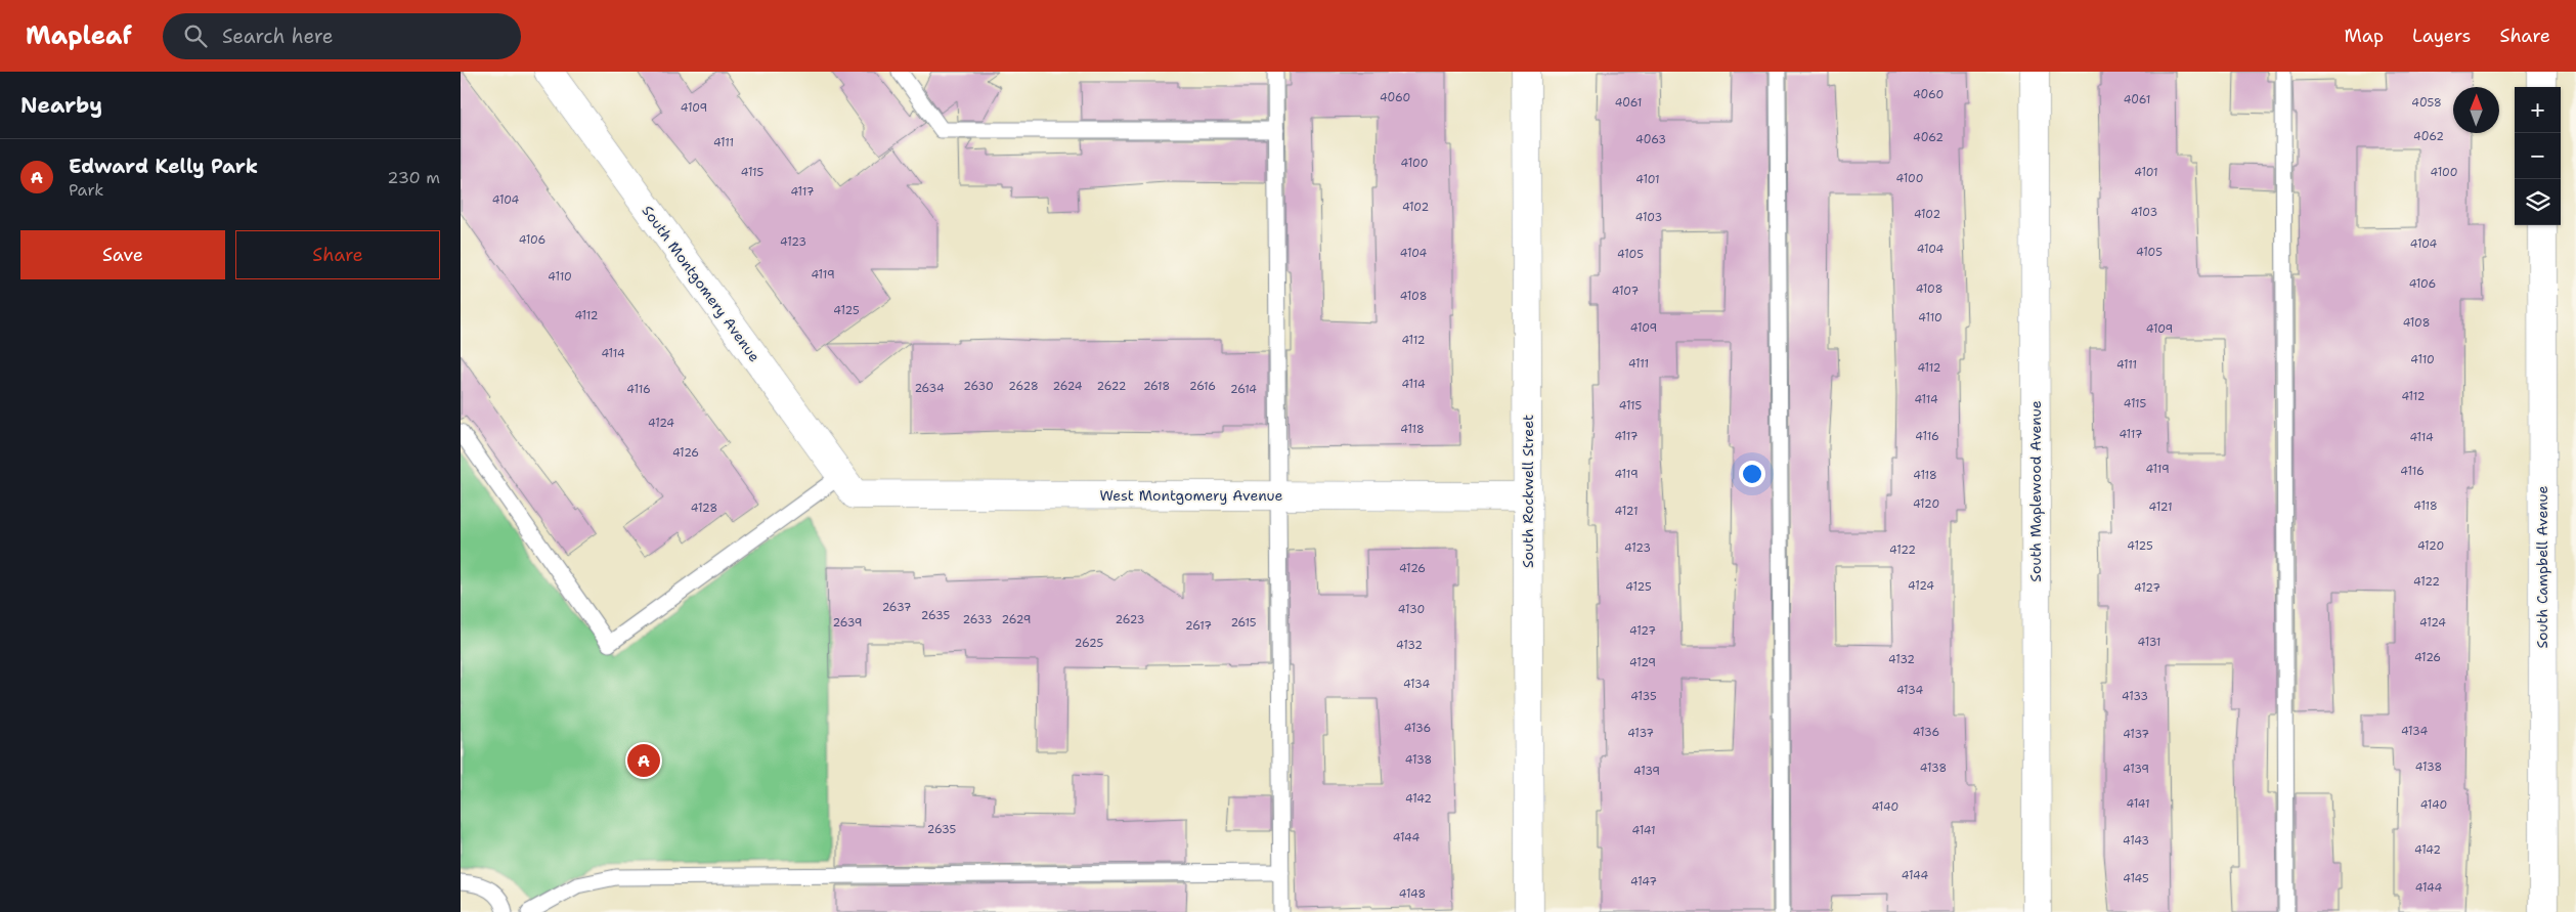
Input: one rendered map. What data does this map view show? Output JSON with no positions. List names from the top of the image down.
{
  "streets": {
    "street": [
      "South Montgomery Avenue",
      "South Rockwell Street",
      "South Maplewood Avenue",
      "West Montgomery Avenue",
      "South Campbell Avenue"
    ]
  },
  "crossings": [
    ["South Montgomery Avenue", "West Montgomery Avenue"],
    ["South Rockwell Street", "West Montgomery Avenue"]
  ],
  "house_numbers": [
    "4060",
    "4060",
    "4061",
    "4061",
    "4058",
    "4109",
    "4062",
    "4062",
    "4063",
    "4111",
    "4100",
    "4115",
    "4101",
    "4100",
    "4100",
    "4101",
    "4117",
    "4104",
    "4102",
    "4103",
    "4102",
    "4103",
    "4106",
    "4123",
    "4104",
    "4104",
    "4105",
    "4104",
    "4105",
    "4119",
    "4110",
    "4106",
    "4108",
    "4107",
    "4108",
    "4125",
    "4112",
    "4110",
    "4108",
    "4109",
    "4109",
    "4112",
    "4114",
    "4110",
    "4111",
    "4111",
    "4112",
    "4114",
    "2630",
    "2628",
    "2624",
    "2622",
    "2618",
    "2616",
    "2634",
    "4116",
    "2614",
    "4112",
    "4114",
    "4115",
    "4115",
    "4124",
    "4118",
    "4117",
    "4117",
    "4116",
    "4114",
    "4126",
    "4119",
    "4116",
    "4119",
    "4118",
    "4120",
    "4118",
    "4121",
    "4128",
    "4121",
    "4125",
    "4120",
    "4123",
    "4122",
    "4126",
    "4122",
    "4124",
    "4125",
    "4127",
    "2637",
    "4130",
    "2635",
    "2633",
    "2629",
    "2623",
    "2639",
    "2615",
    "4124",
    "2617",
    "4127",
    "4131",
    "2625",
    "4132",
    "4126",
    "4132",
    "4129",
    "4134",
    "4134",
    "4135",
    "4133",
    "4136",
    "4134",
    "4136",
    "4137",
    "4137",
    "4138",
    "4138",
    "4138",
    "4139",
    "4139",
    "4142",
    "4141",
    "4140",
    "4140",
    "2635",
    "4141",
    "4144",
    "4143",
    "4142",
    "4144",
    "4145",
    "4147",
    "4144",
    "4148"
  ],
  "north": "top",
  "page": {
    "header": "Mapleaf",
    "search": "Search here",
    "nav": ["Map", "Layers", "Share"],
    "heading": "Nearby",
    "map_buttons": ["+", "−"],
    "list": [
      {
        "mark": "A",
        "name": "Edward Kelly Park",
        "note": "Park",
        "value": "230 m"
      }
    ],
    "buttons": ["Save", "Share"],
    "pins": "A"
  }
}
